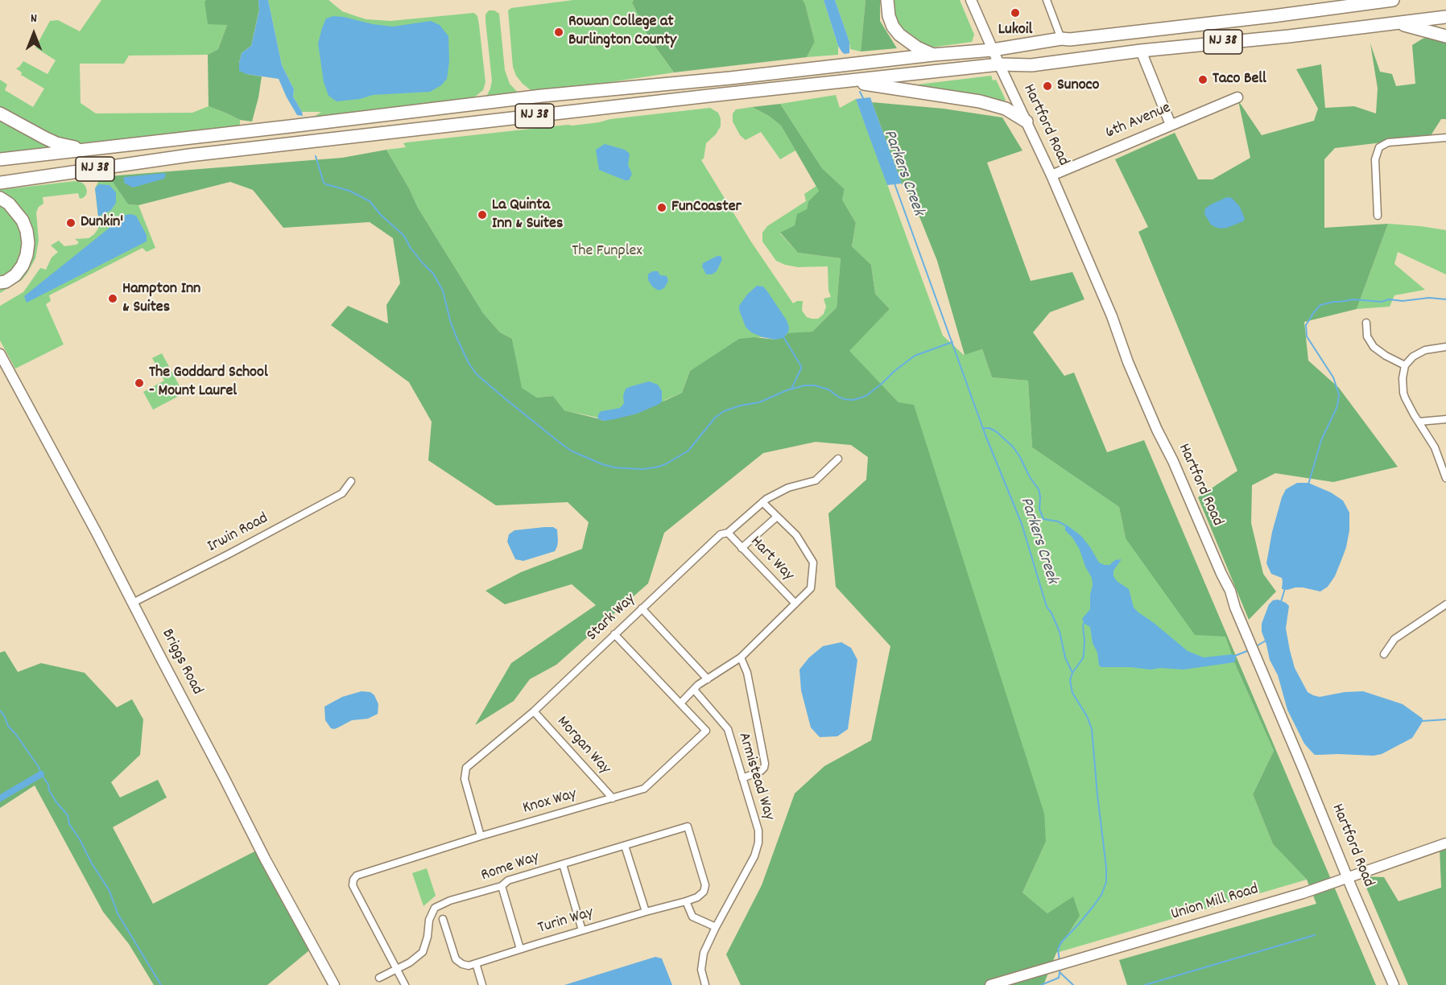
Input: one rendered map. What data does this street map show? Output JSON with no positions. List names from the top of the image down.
{
  "streets": {
    "highway": ["NJ 38"],
    "street": [
      "6th Avenue",
      "Hartford Road",
      "Irwin Road",
      "Hart Way",
      "Stark Way",
      "Briggs Road",
      "Morgan Way",
      "Armistead Way",
      "Knox Way",
      "Rome Way",
      "Union Mill Road",
      "Turin Way"
    ]
  },
  "crossings": [
    ["NJ 38", "Hartford Road"],
    ["6th Avenue", "Hartford Road"],
    ["Hartford Road", "Union Mill Road"],
    ["Irwin Road", "Briggs Road"],
    ["Hart Way", "Stark Way"],
    ["Stark Way", "Morgan Way"],
    ["Stark Way", "Knox Way"],
    ["Morgan Way", "Knox Way"],
    ["Knox Way", "Rome Way"],
    ["Rome Way", "Turin Way"]
  ],
  "water": ["Parkers Creek"],
  "parks": ["The Funplex"],
  "places": [
    "Lukoil",
    "Rowan College at Burlington County",
    "Taco Bell",
    "Sunoco",
    "FunCoaster",
    "La Quinta Inn & Suites",
    "Dunkin'",
    "Hampton Inn & Suites",
    "The Goddard School - Mount Laurel"
  ],
  "north": "top"
}
